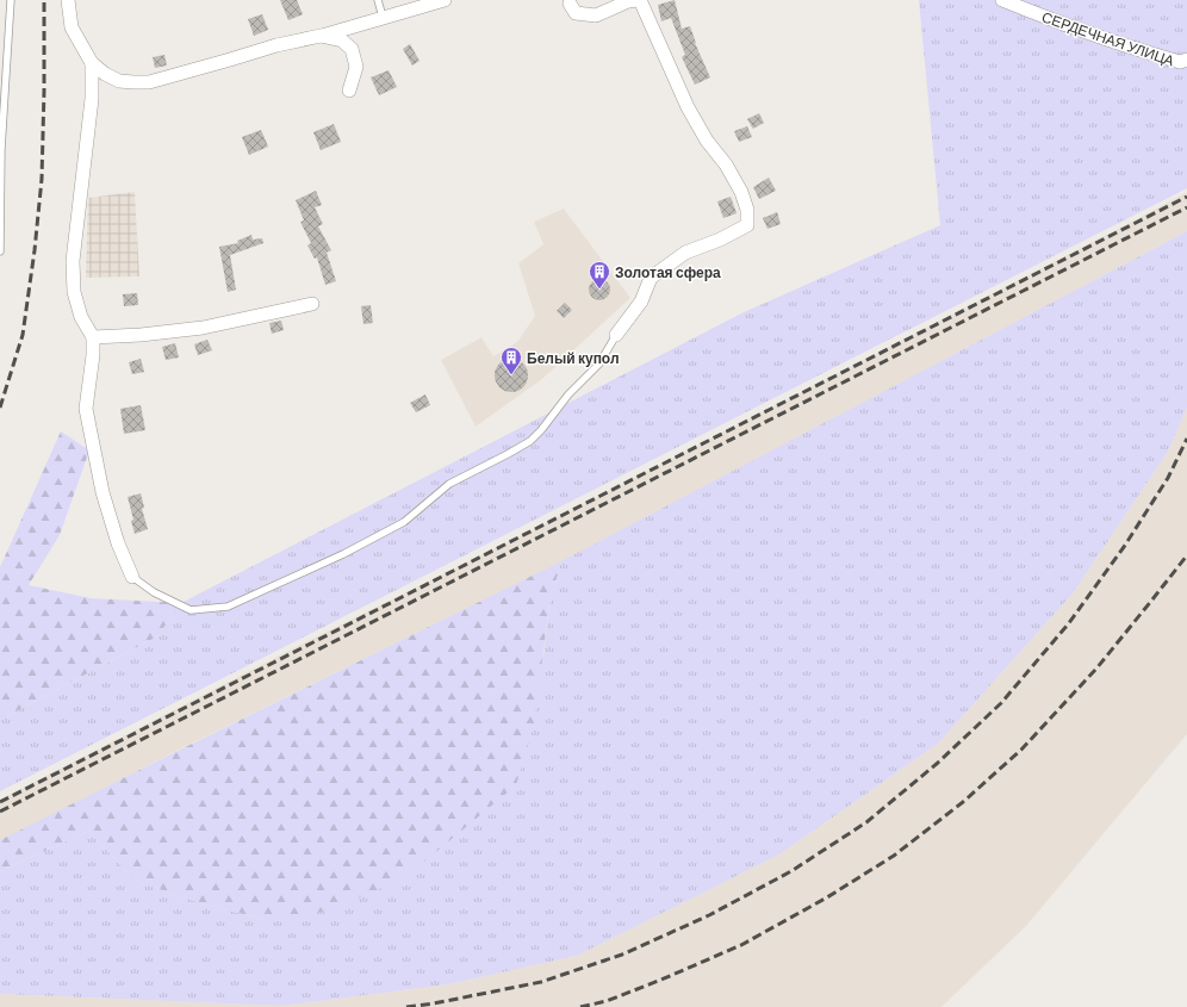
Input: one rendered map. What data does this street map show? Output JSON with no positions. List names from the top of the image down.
{
  "streets": {
    "street": ["СЕРДЕЧНАЯ УЛИЦА"]
  },
  "places": {
    "building": ["Золотая сфера", "Белый купол"]
  }
}
